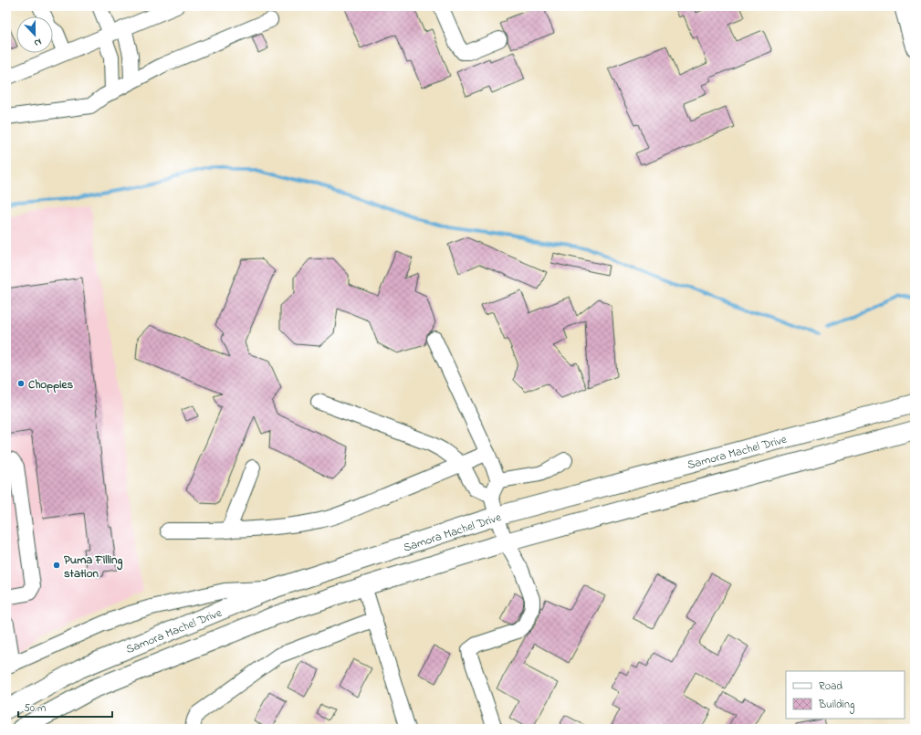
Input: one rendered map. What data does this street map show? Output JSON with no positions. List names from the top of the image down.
{
  "streets": {
    "main road": ["Samora Machel Drive"]
  },
  "places": ["Choppies", "Puma Filling station"],
  "legend": ["Road", "Building"],
  "scale_bar": "50 m",
  "north": "bottom"
}
